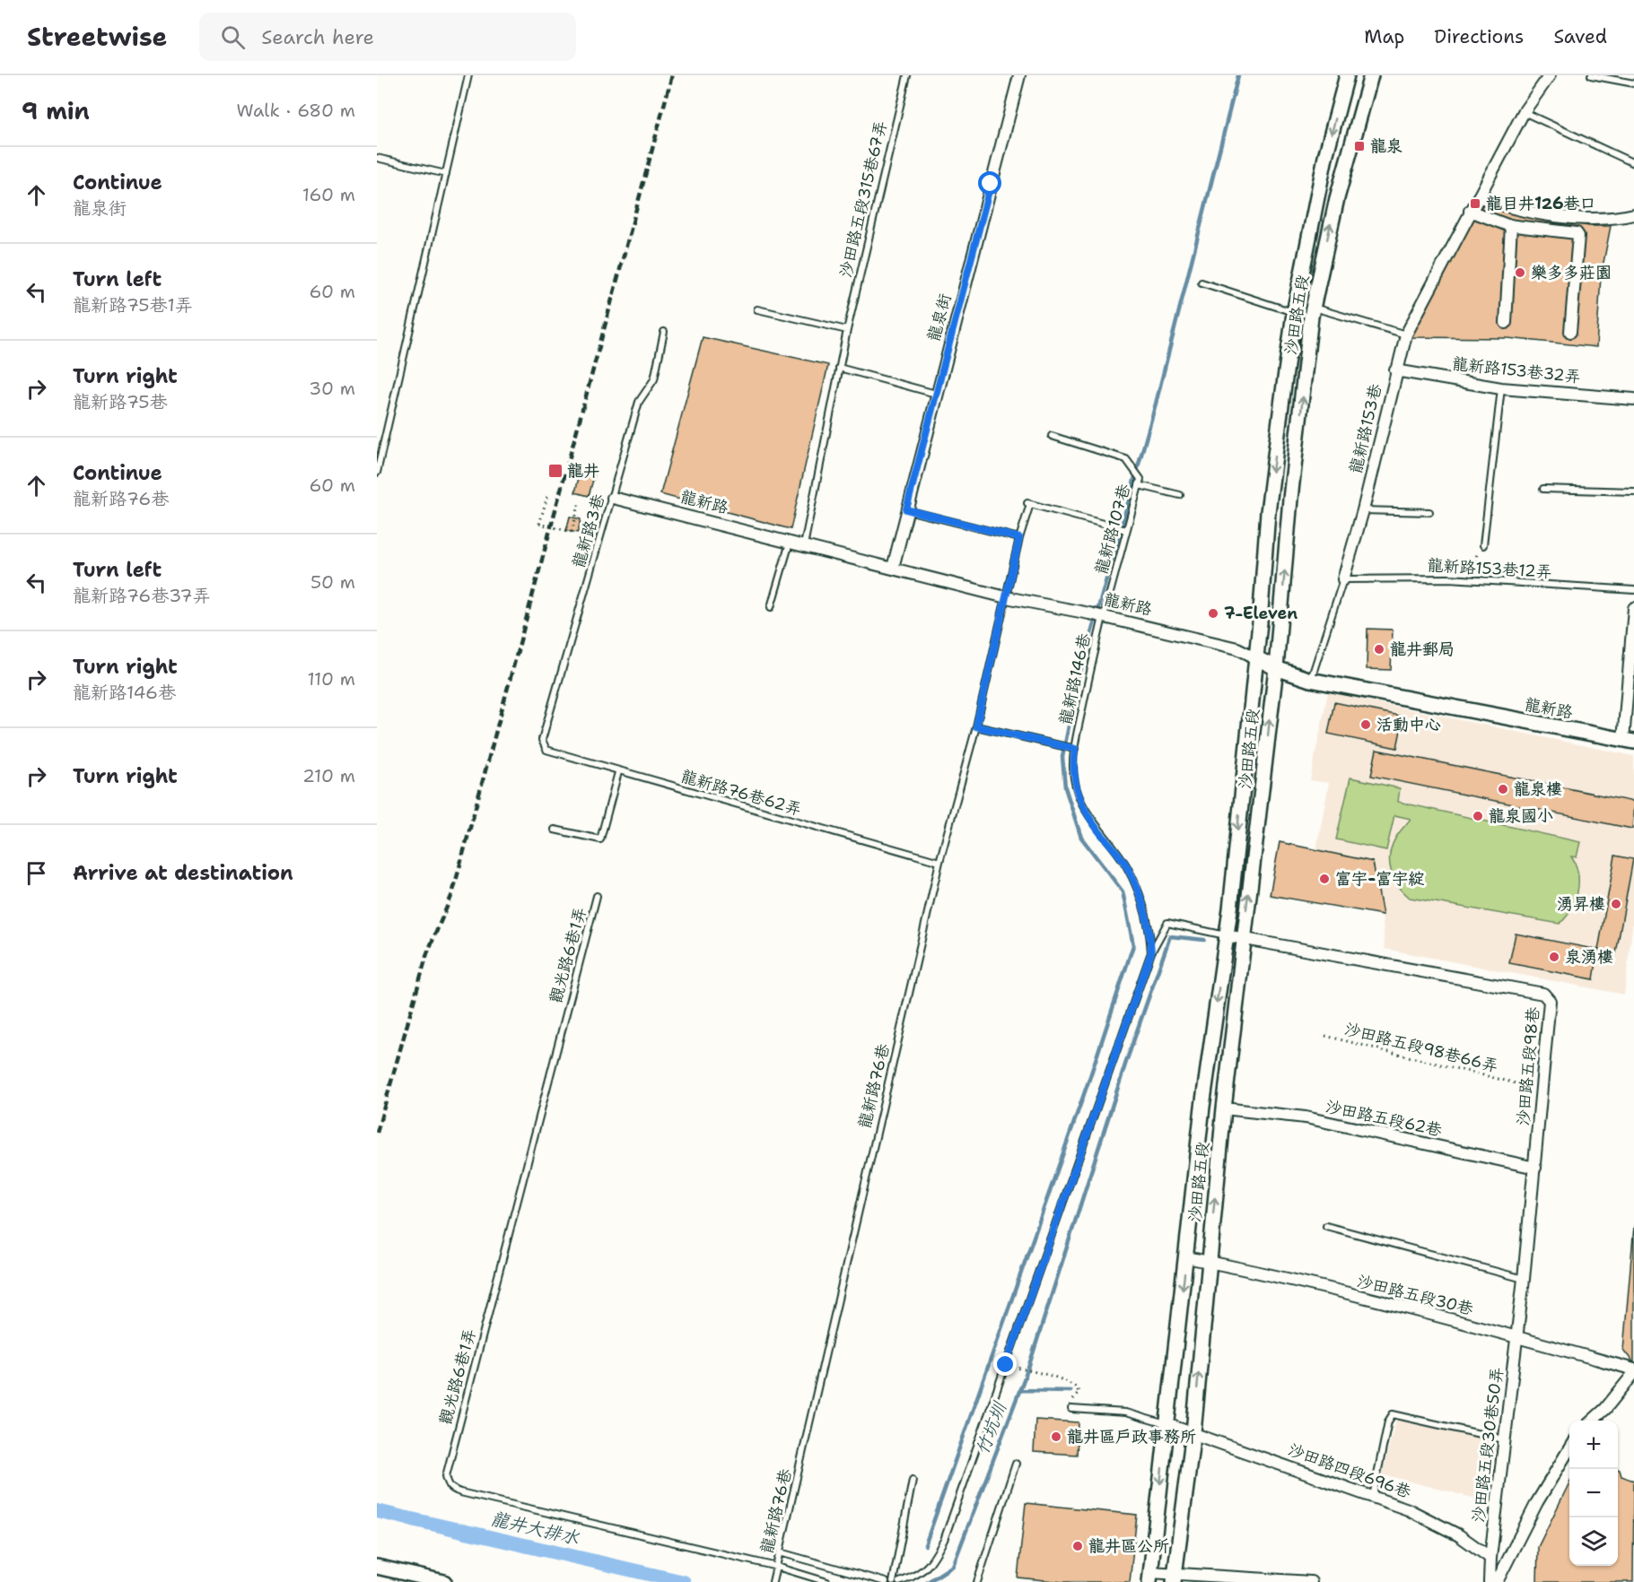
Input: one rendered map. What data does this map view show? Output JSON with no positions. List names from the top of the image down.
{
  "streets": {
    "street": [
      "沙田路五段",
      "龍泉街",
      "龍新路153巷32弄",
      "龍新路153巷",
      "龍新路",
      "沙田路五段98巷",
      "沙田路五段62巷",
      "沙田路五段30巷",
      "沙田路五段30巷50弄",
      "沙田路四段696巷"
    ],
    "lane": [
      "沙田路五段315巷67弄",
      "龍新路107巷",
      "龍新路3巷",
      "龍新路153巷12弄",
      "龍新路146巷",
      "龍新路76巷62弄",
      "觀光路6巷1弄",
      "龍新路76巷"
    ],
    "path": ["沙田路五段98巷66弄"]
  },
  "crossings": [
    ["沙田路五段315巷67弄", "龍新路"],
    ["沙田路五段", "龍新路"],
    ["沙田路五段", "沙田路五段98巷"],
    ["沙田路五段", "沙田路五段62巷"],
    ["沙田路五段", "沙田路五段30巷"],
    ["沙田路五段", "沙田路四段696巷"],
    ["龍泉街", "龍新路"],
    ["龍新路153巷32弄", "龍新路153巷"],
    ["龍新路153巷", "龍新路"],
    ["龍新路153巷", "龍新路153巷12弄"],
    ["龍新路", "龍新路107巷"],
    ["龍新路", "龍新路3巷"],
    ["龍新路", "龍新路146巷"],
    ["龍新路", "龍新路76巷"],
    ["龍新路107巷", "龍新路146巷"],
    ["龍新路107巷", "龍新路76巷"],
    ["龍新路3巷", "龍新路76巷62弄"],
    ["龍新路76巷62弄", "龍新路76巷"],
    ["觀光路6巷1弄", "龍新路76巷"],
    ["沙田路五段98巷66弄", "沙田路五段98巷"],
    ["沙田路五段98巷", "沙田路五段62巷"],
    ["沙田路五段98巷", "沙田路五段30巷"],
    ["沙田路五段98巷", "沙田路五段30巷50弄"],
    ["沙田路五段30巷", "沙田路五段30巷50弄"],
    ["沙田路五段30巷50弄", "沙田路四段696巷"]
  ],
  "water": ["竹坑圳", "龍井大排水"],
  "places": {
    "transit": ["龍泉", "龍目井126巷口", "龍井"],
    "other": [
      "樂多多莊園",
      "7-Eleven",
      "龍井郵局",
      "活動中心",
      "龍泉樓",
      "龍泉國小",
      "富宇-富宇綻",
      "湧昇樓",
      "泉湧樓",
      "龍井區戶政事務所",
      "龍井區公所"
    ]
  },
  "page": {
    "header": "Streetwise",
    "search": "Search here",
    "nav": ["Map", "Directions", "Saved"],
    "heading": ["9 min", "Walk · 680 m"],
    "list": [
      ["Continue", "龍泉街", "160 m"],
      ["Turn left", "龍新路75巷1弄", "60 m"],
      ["Turn right", "龍新路75巷", "30 m"],
      ["Continue", "龍新路76巷", "60 m"],
      ["Turn left", "龍新路76巷37弄", "50 m"],
      ["Turn right", "龍新路146巷", "110 m"],
      ["Turn right", "210 m"],
      "Arrive at destination"
    ],
    "map_buttons": ["+", "−"]
  }
}
